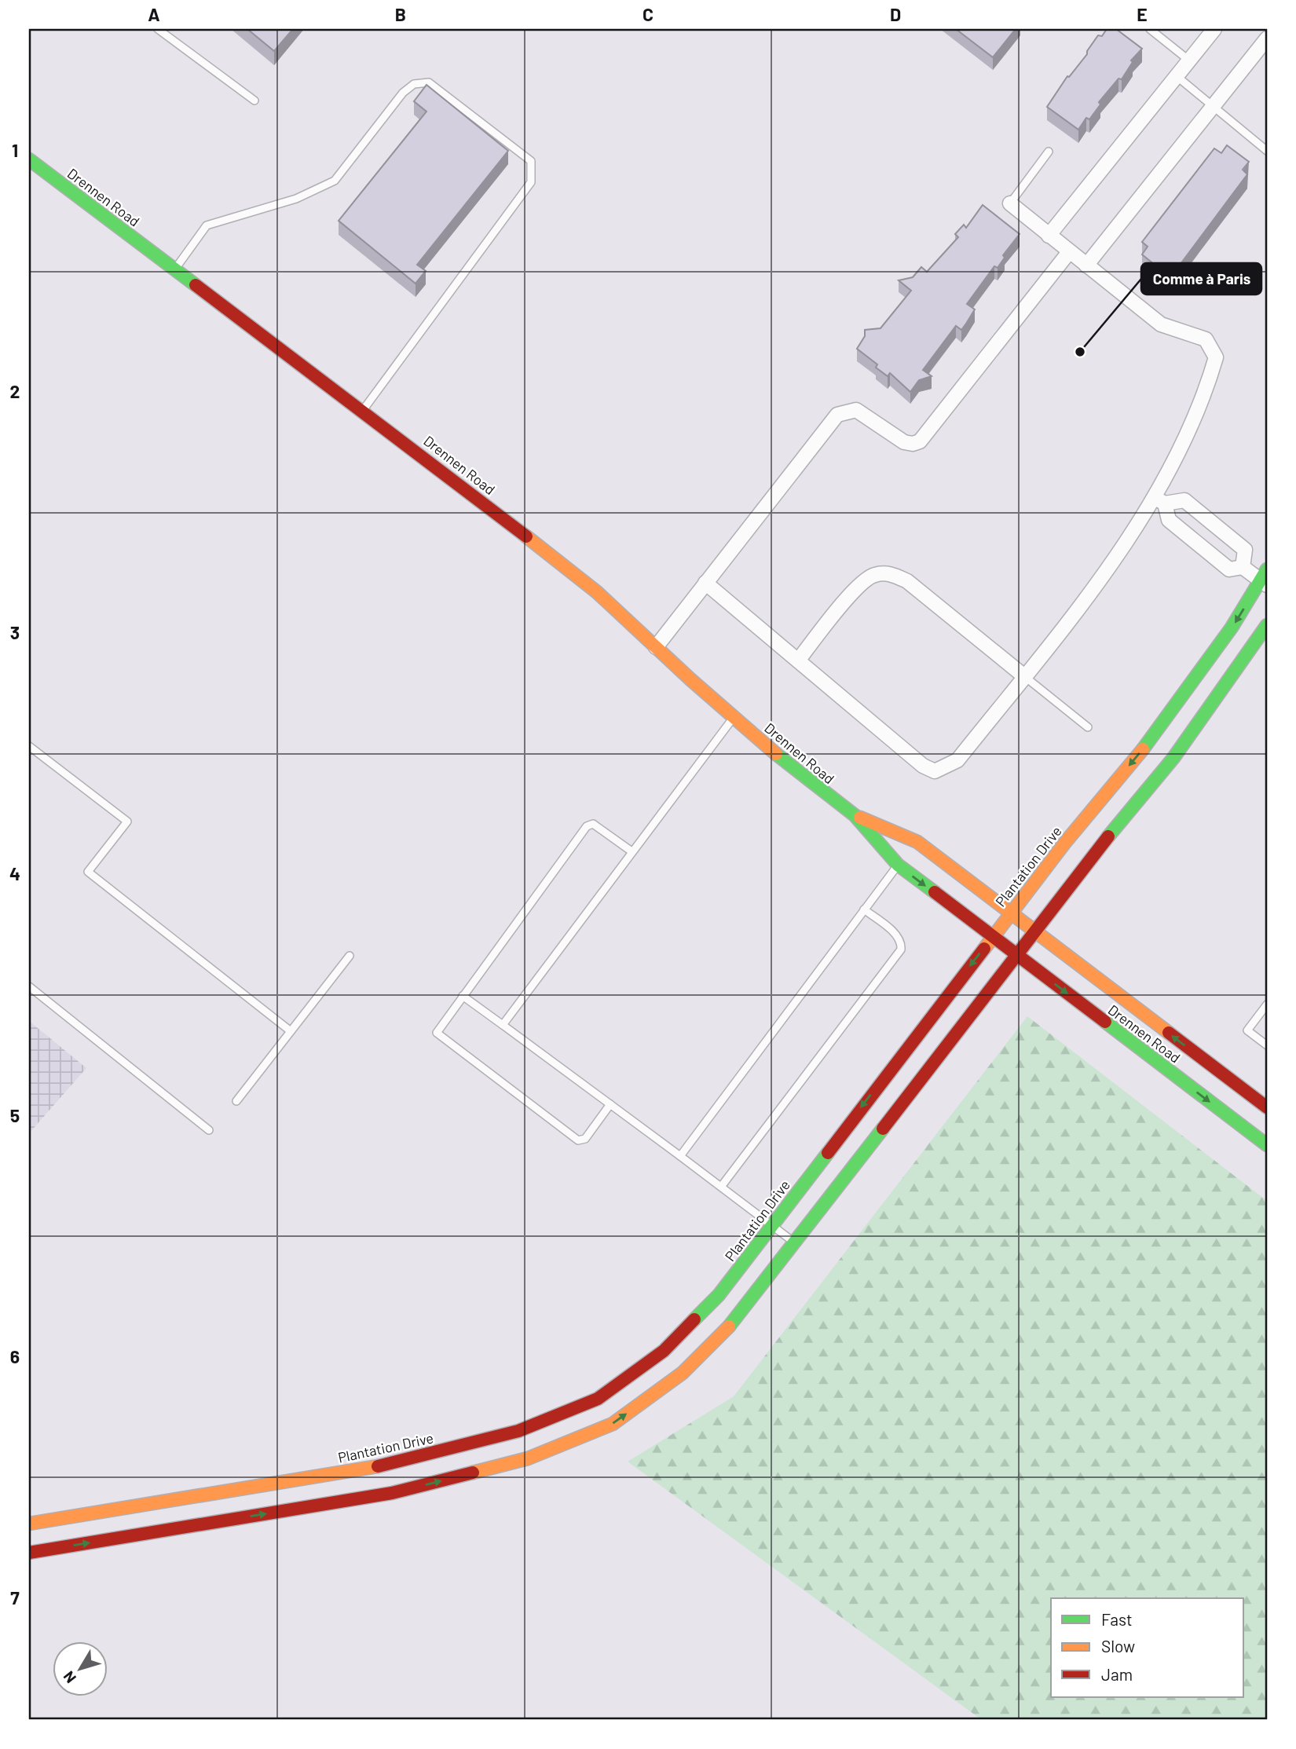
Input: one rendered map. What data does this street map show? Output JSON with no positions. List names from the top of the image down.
{
  "streets": {
    "street": ["Drennen Road", "Plantation Drive"]
  },
  "crossings": [
    ["Drennen Road", "Plantation Drive"]
  ],
  "places": ["Comme à Paris"],
  "legend": ["Fast", "Slow", "Jam"],
  "north": "bottom left",
  "grid": {
    "columns": [
      "A",
      "B",
      "C",
      "D",
      "E"
    ],
    "rows": [
      "1",
      "2",
      "3",
      "4",
      "5",
      "6",
      "7"
    ]
  }
}
